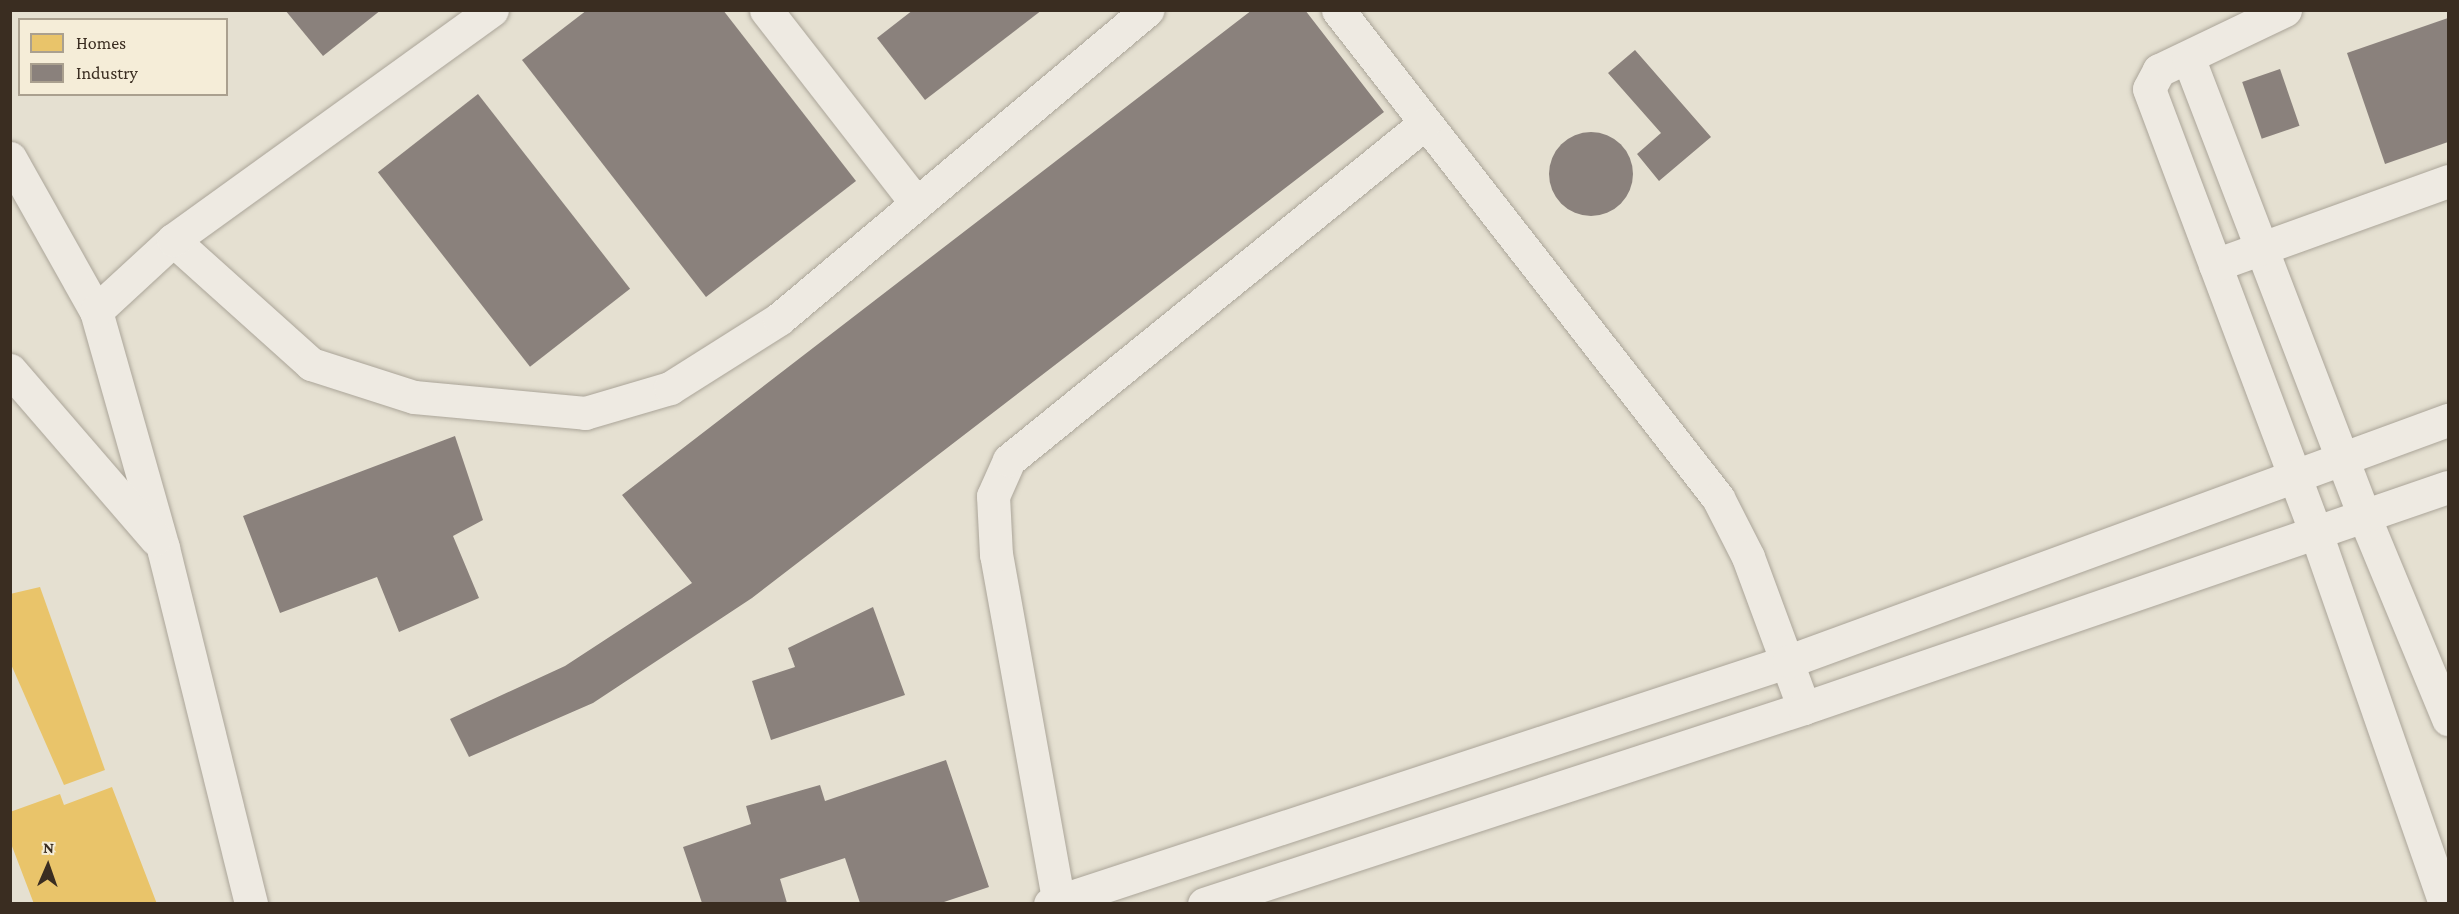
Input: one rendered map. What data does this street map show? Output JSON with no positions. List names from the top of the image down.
{
  "legend": ["Homes", "Industry"],
  "north": "top"
}
